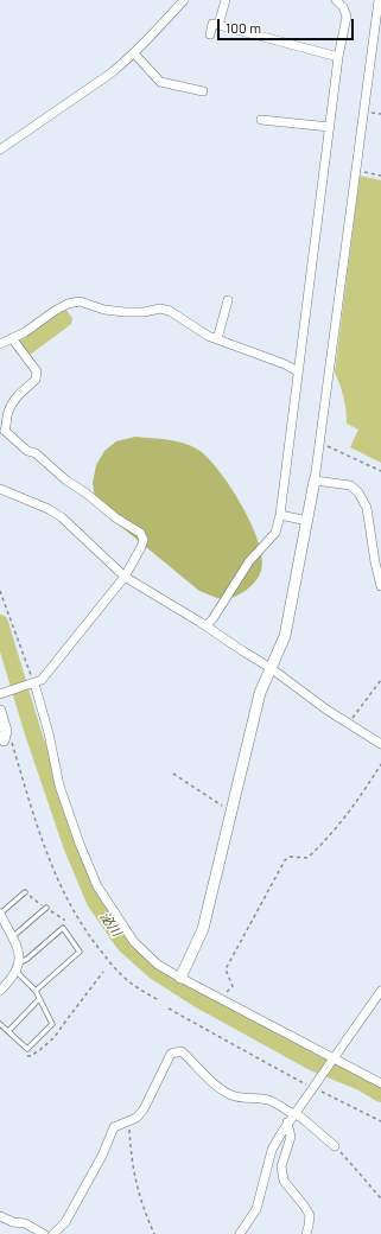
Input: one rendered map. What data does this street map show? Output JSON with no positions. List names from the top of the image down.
{
  "water": ["泌川"],
  "scale_bar": "100 m"
}
